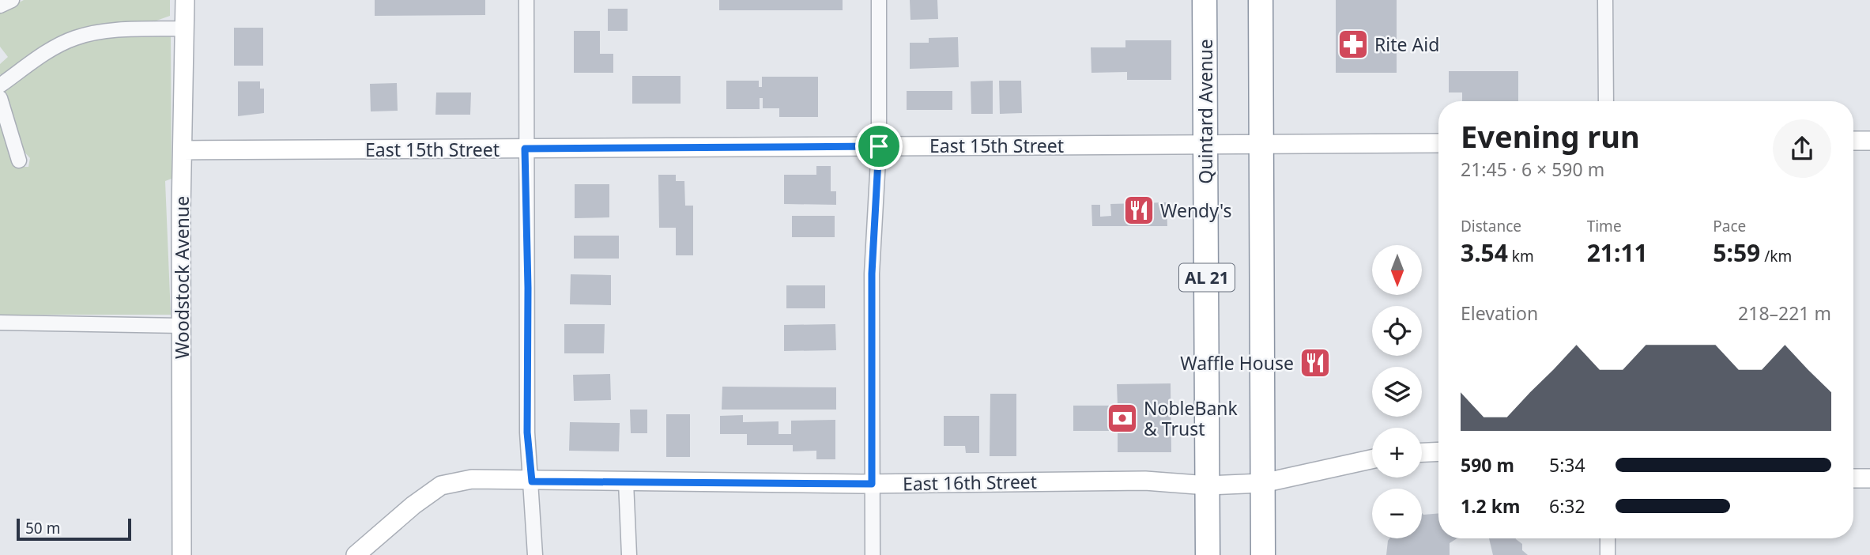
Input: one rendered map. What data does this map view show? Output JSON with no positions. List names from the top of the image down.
{
  "streets": {
    "highway": ["Quintard Avenue", "AL 21"],
    "street": ["East 15th Street", "Woodstock Avenue", "East 16th Street"]
  },
  "crossings": [
    ["Quintard Avenue", "East 15th Street"],
    ["Quintard Avenue", "East 16th Street"],
    ["East 15th Street", "Woodstock Avenue"]
  ],
  "places": {
    "pharmacy": ["Rite Aid"],
    "restaurant": ["Wendy's", "Waffle House"],
    "bank": ["NobleBank & Trust"]
  },
  "scale_bar": "50 m",
  "north": "bottom",
  "page": {
    "heading": ["Evening run", "21:45 · 6 × 590 m"],
    "stats": [
      ["Distance", "3.54 km"],
      ["Time", "21:11"],
      ["Pace", "5:59 /km"]
    ],
    "map_buttons": ["+", "−"],
    "chart": ["Elevation", "218–221 m"],
    "list": [
      {
        "name": "590 m",
        "note": "5:34"
      },
      {
        "name": "1.2 km",
        "note": "6:32"
      }
    ],
    "scale": "50 m"
  }
}
